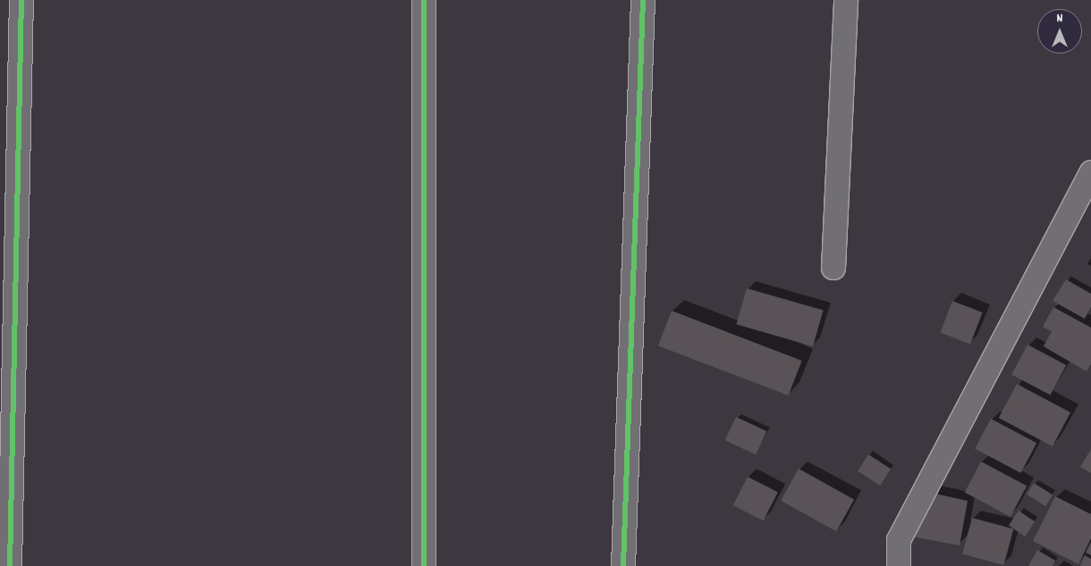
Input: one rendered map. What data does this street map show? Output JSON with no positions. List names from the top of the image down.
{
  "north": "top"
}
